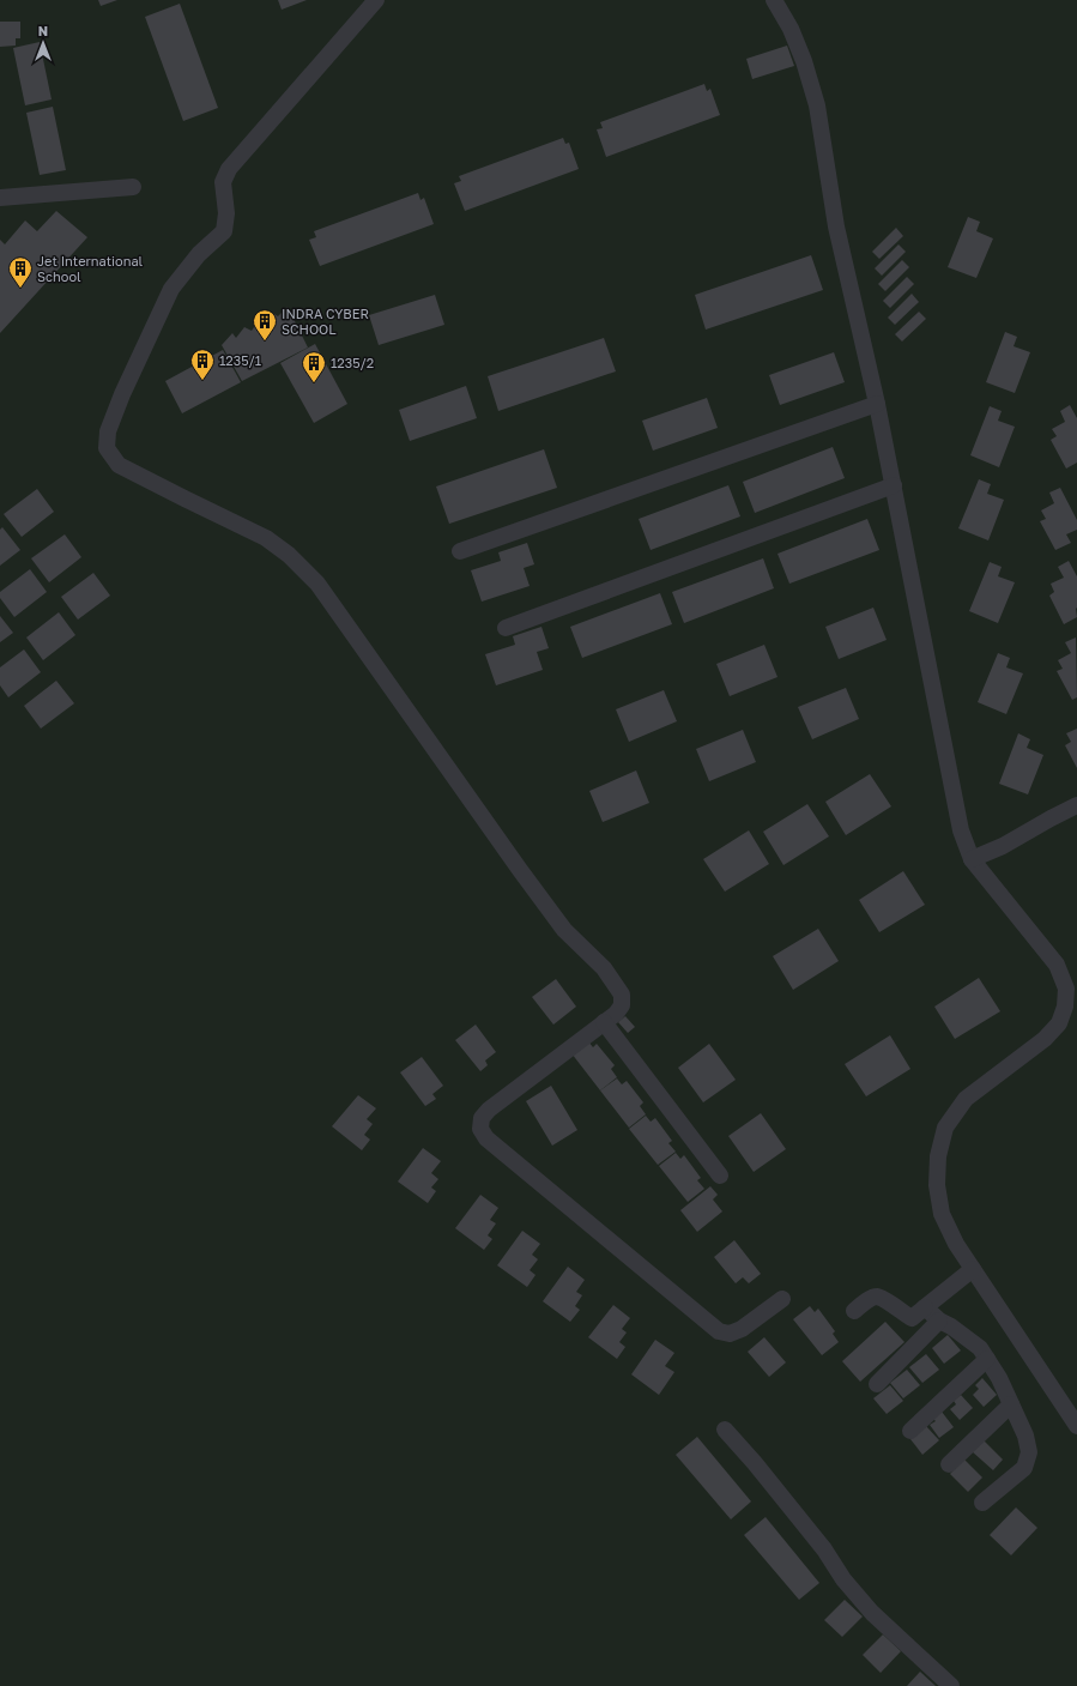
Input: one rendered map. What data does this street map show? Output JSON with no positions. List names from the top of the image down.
{
  "places": {
    "building": [
      "Jet International School",
      "INDRA CYBER SCHOOL",
      "1235/1",
      "1235/2"
    ]
  },
  "north": "top"
}
